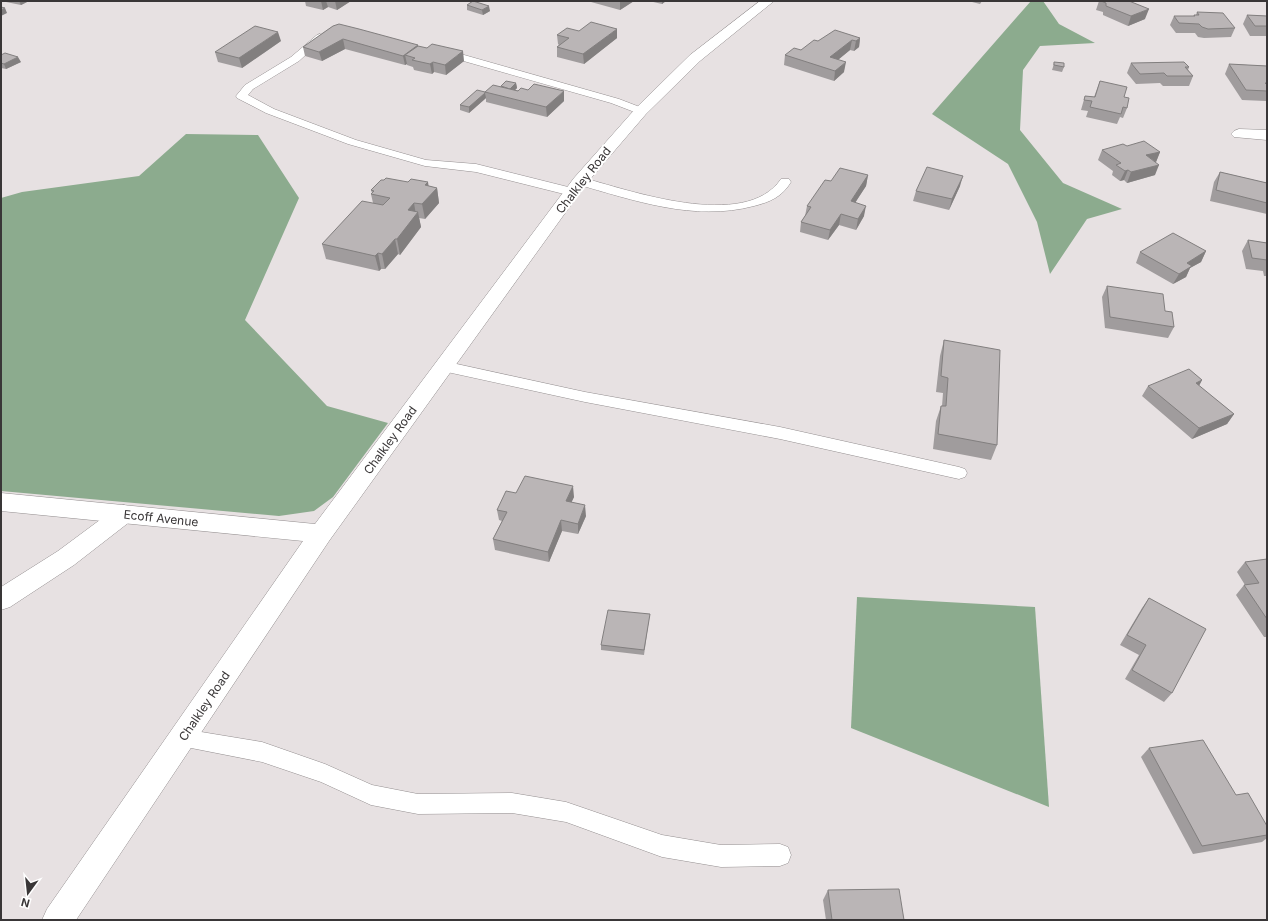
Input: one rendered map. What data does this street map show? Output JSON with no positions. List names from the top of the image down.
{
  "streets": {
    "street": ["Chalkley Road", "Ecoff Avenue"]
  },
  "crossings": [
    ["Chalkley Road", "Ecoff Avenue"]
  ],
  "north": "bottom"
}
